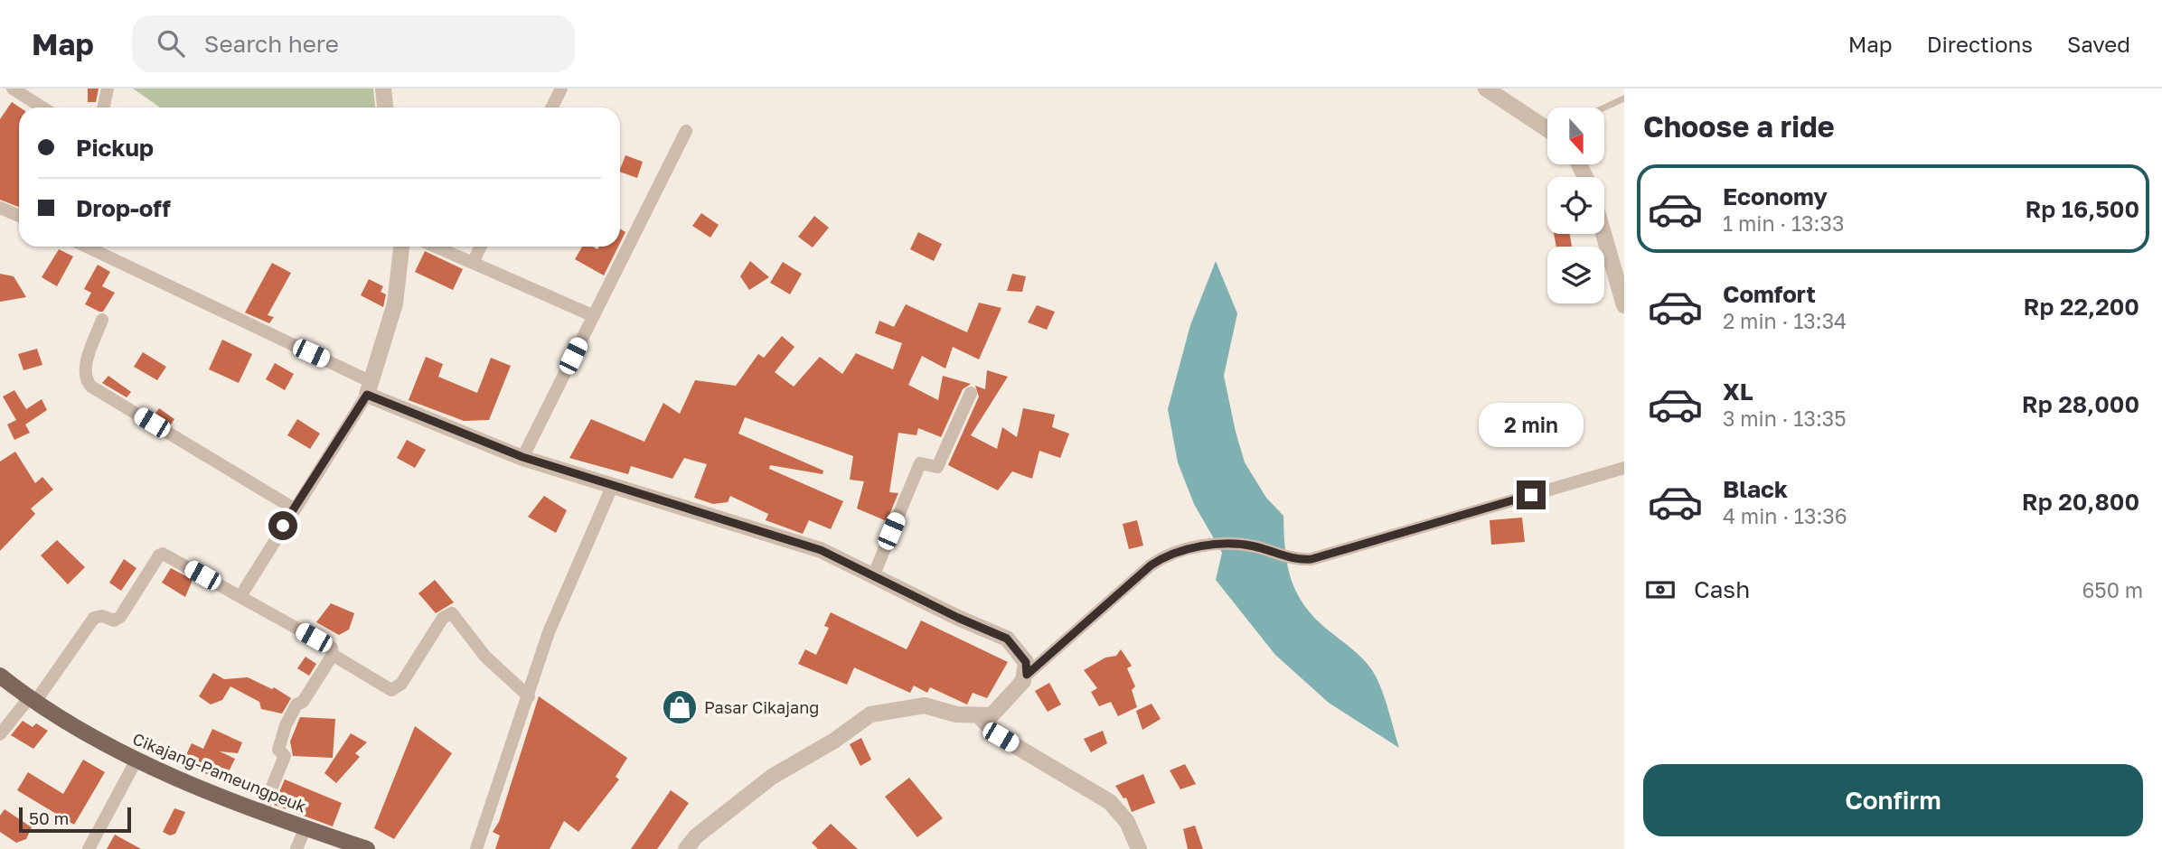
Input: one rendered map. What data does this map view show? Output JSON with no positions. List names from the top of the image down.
{
  "streets": {
    "main road": ["Cikajang-Pameungpeuk"]
  },
  "places": {
    "shop": ["Pasar Cikajang"]
  },
  "scale_bar": "50 m",
  "north": "bottom",
  "page": {
    "header": "Map",
    "search": "Search here",
    "nav": ["Map", "Directions", "Saved"],
    "heading": "Choose a ride",
    "banner": ["Pickup", "Drop-off"],
    "list": [
      {
        "name": "Economy",
        "note": "1 min · 13:33",
        "value": "Rp 16,500"
      },
      {
        "name": "Comfort",
        "note": "2 min · 13:34",
        "value": "Rp 22,200"
      },
      {
        "name": "XL",
        "note": "3 min · 13:35",
        "value": "Rp 28,000"
      },
      {
        "name": "Black",
        "note": "4 min · 13:36",
        "value": "Rp 20,800"
      }
    ],
    "bubble": "2 min",
    "pay": ["Cash", "650 m"],
    "buttons": "Confirm",
    "scale": "50 m"
  }
}
